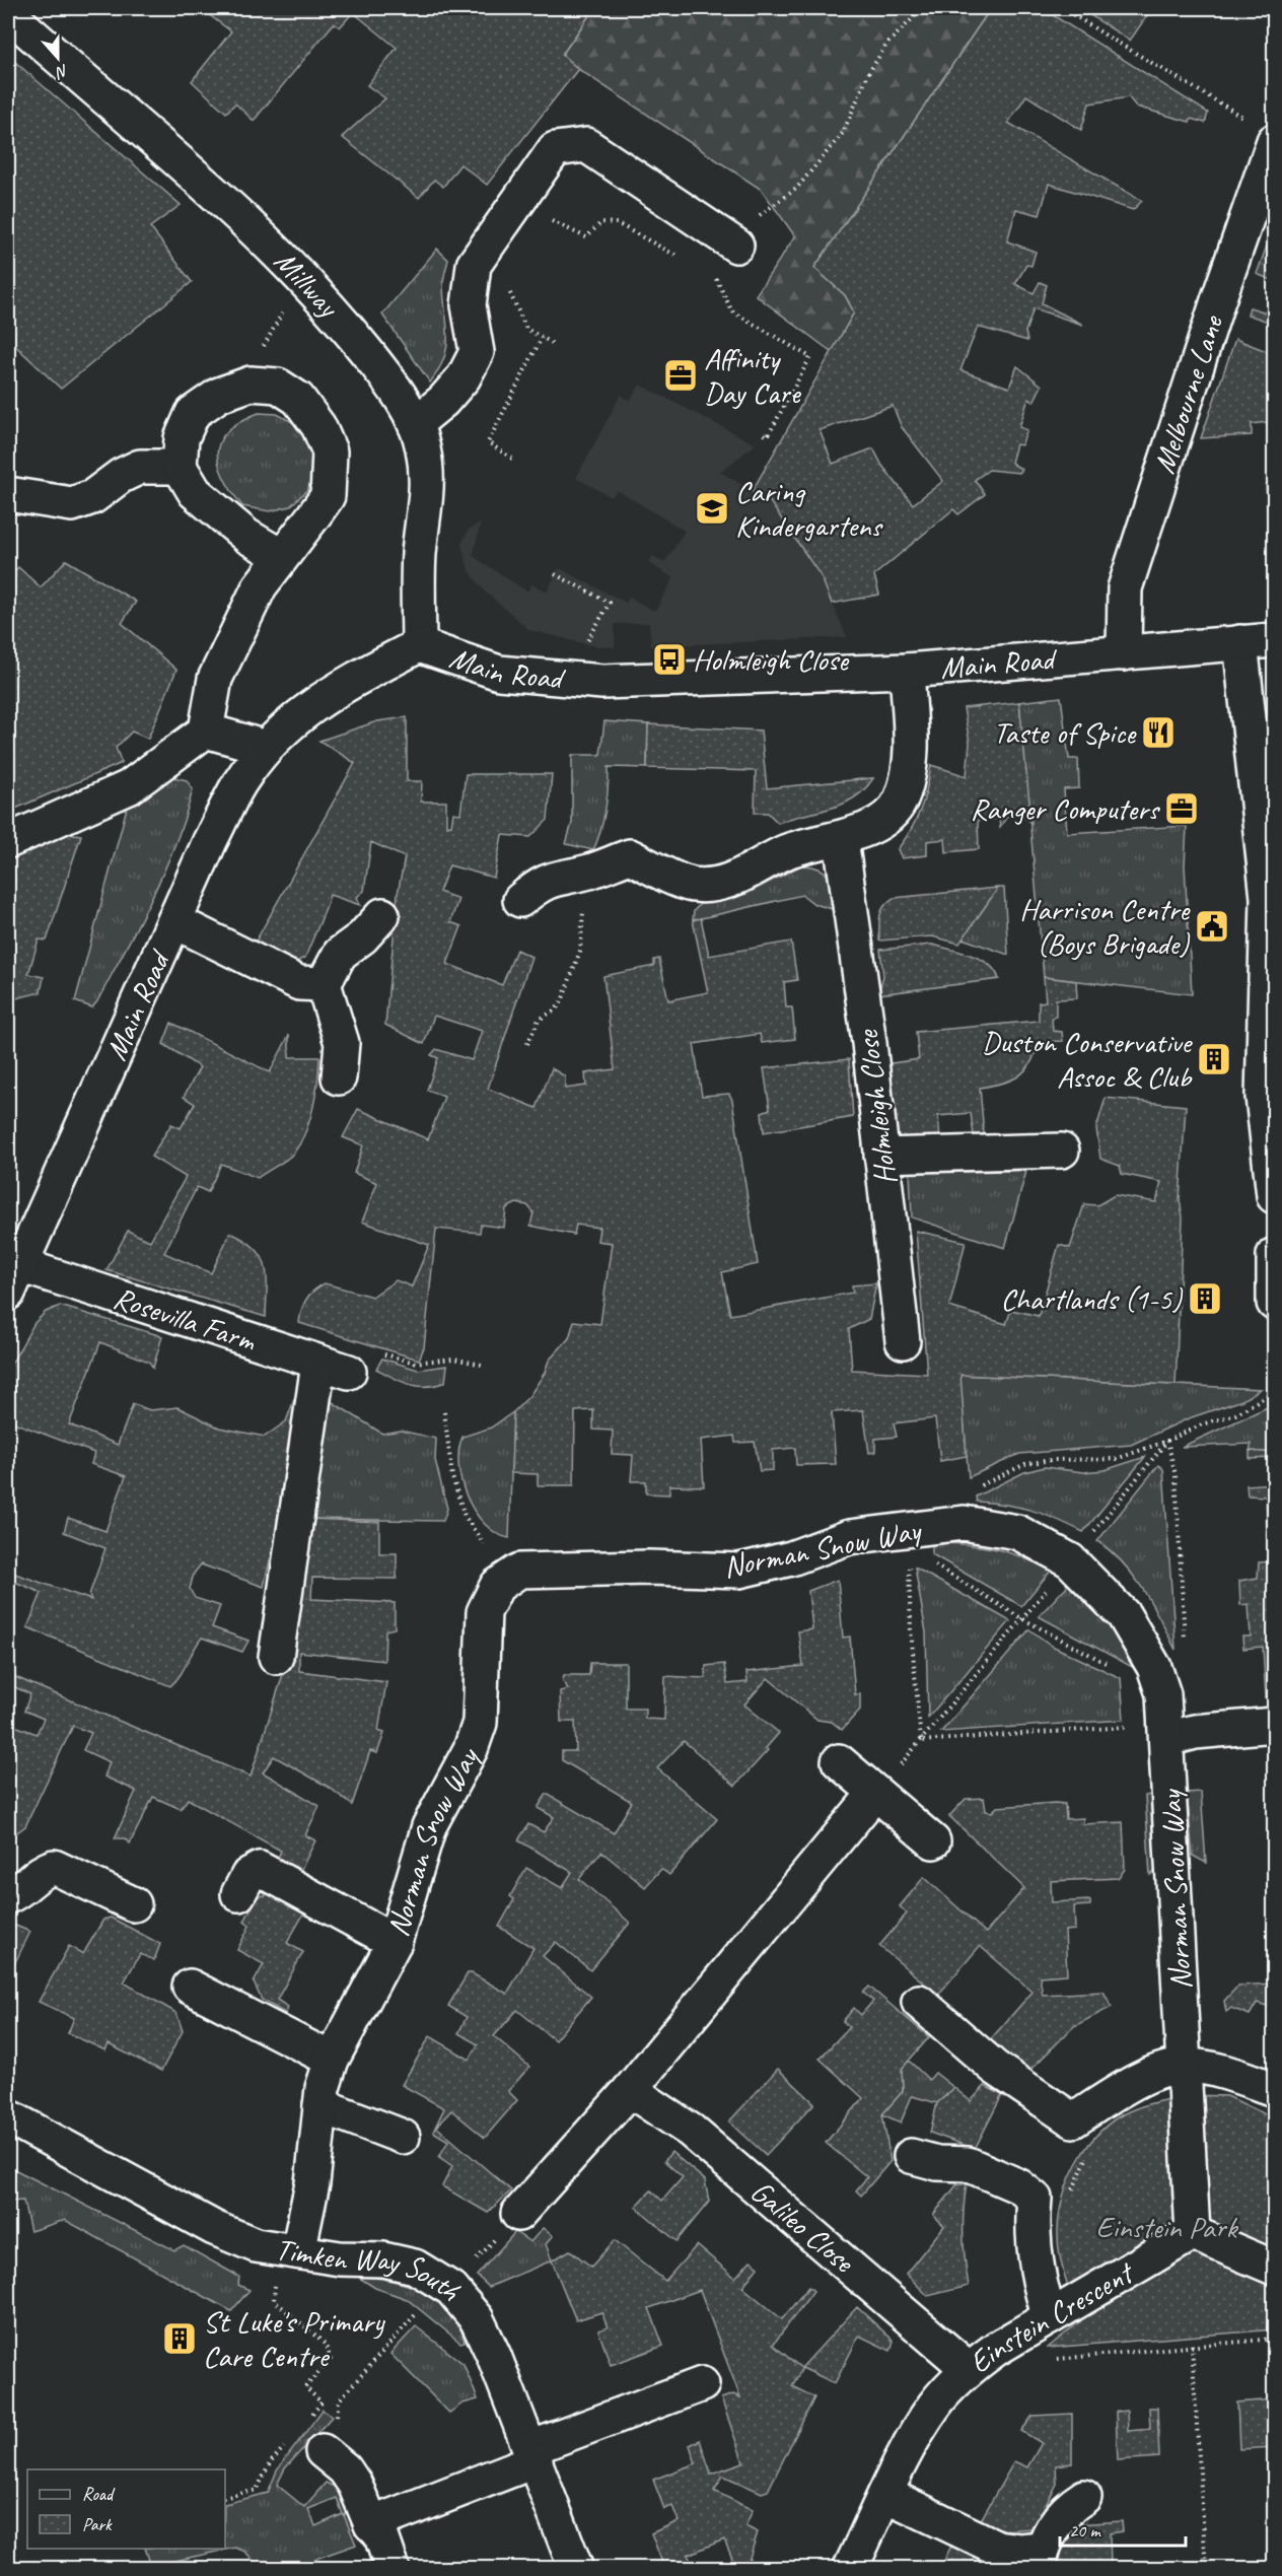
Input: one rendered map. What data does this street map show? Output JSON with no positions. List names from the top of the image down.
{
  "streets": {
    "street": [
      "Millway",
      "Melbourne Lane",
      "Main Road",
      "Holmleigh Close",
      "Rosevilla Farm",
      "Norman Snow Way",
      "Galileo Close",
      "Timken Way South",
      "Einstein Crescent"
    ]
  },
  "crossings": [
    ["Millway", "Main Road"],
    ["Melbourne Lane", "Main Road"],
    ["Main Road", "Rosevilla Farm"],
    ["Norman Snow Way", "Timken Way South"],
    ["Norman Snow Way", "Einstein Crescent"],
    ["Galileo Close", "Einstein Crescent"]
  ],
  "parks": ["Einstein Park"],
  "places": {
    "office": ["Affinity Day Care", "Ranger Computers"],
    "school or university": ["Caring Kindergartens"],
    "bus stop": ["Holmleigh Close"],
    "restaurant": ["Taste of Spice"],
    "public building": ["Harrison Centre (Boys Brigade)"],
    "building": ["Duston Conservative Assoc & Club", "Chartlands (1-5)", "St Luke's Primary Care Centre"]
  },
  "legend": ["Road", "Park"],
  "scale_bar": "20 m",
  "north": "bottom"
}
